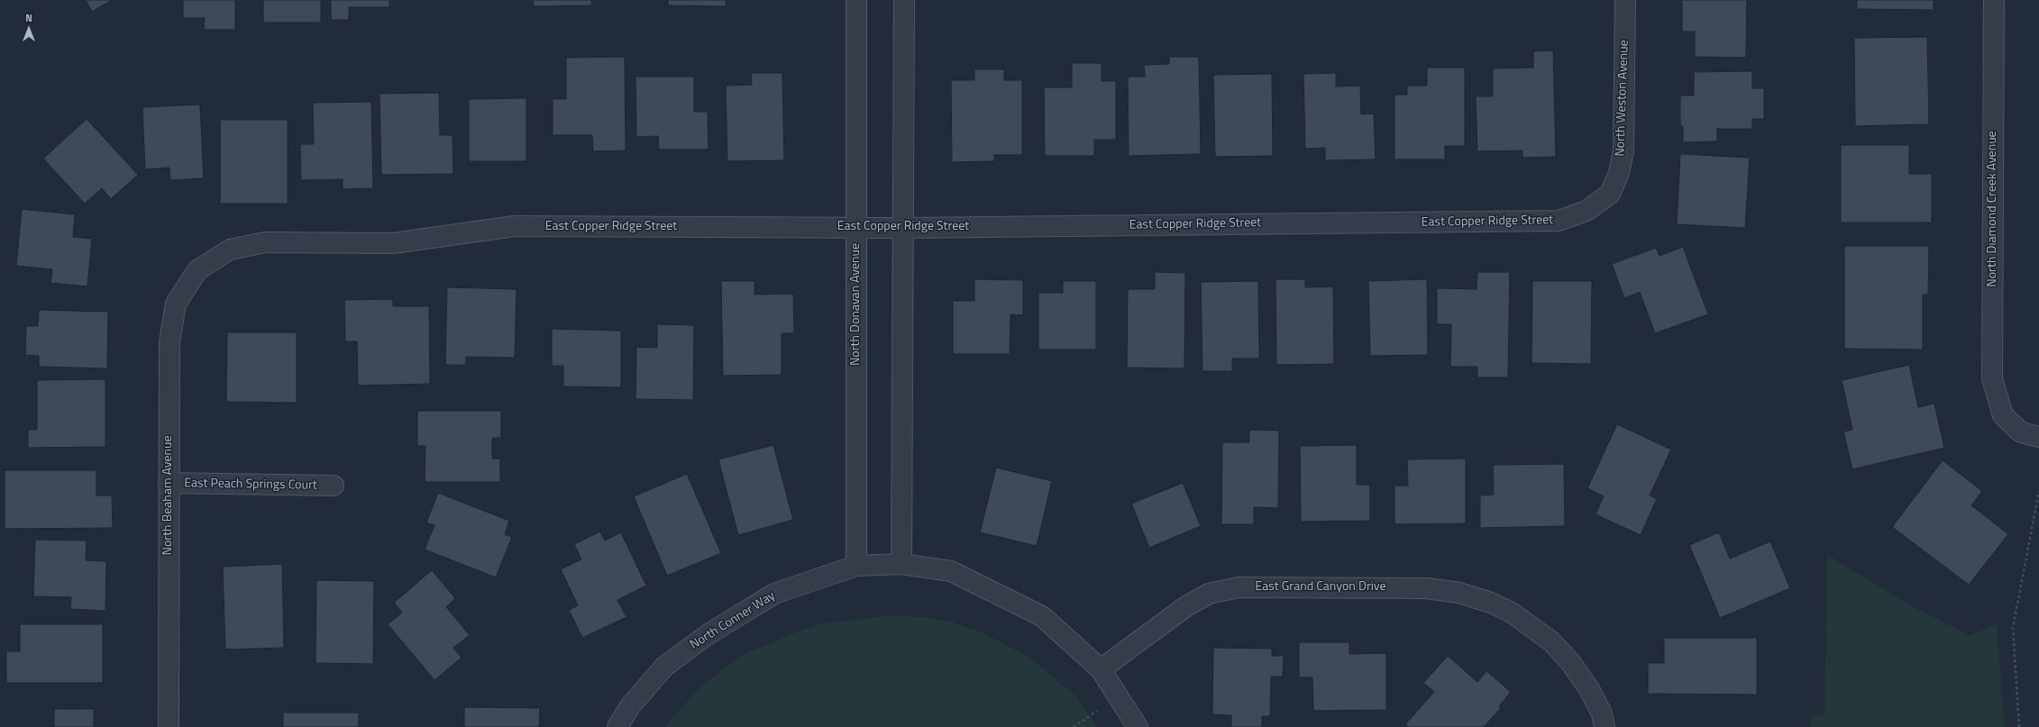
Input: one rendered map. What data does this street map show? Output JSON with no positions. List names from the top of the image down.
{
  "streets": {
    "street": [
      "North Weston Avenue",
      "North Diamond Creek Avenue",
      "East Copper Ridge Street",
      "North Donavan Avenue",
      "East Peach Springs Court",
      "North Beaham Avenue",
      "East Grand Canyon Drive",
      "North Conner Way"
    ]
  },
  "crossings": [
    ["North Weston Avenue", "East Copper Ridge Street"],
    ["East Copper Ridge Street", "North Donavan Avenue"],
    ["East Copper Ridge Street", "North Beaham Avenue"],
    ["North Donavan Avenue", "North Conner Way"],
    ["East Peach Springs Court", "North Beaham Avenue"],
    ["East Grand Canyon Drive", "North Conner Way"]
  ],
  "north": "top"
}
